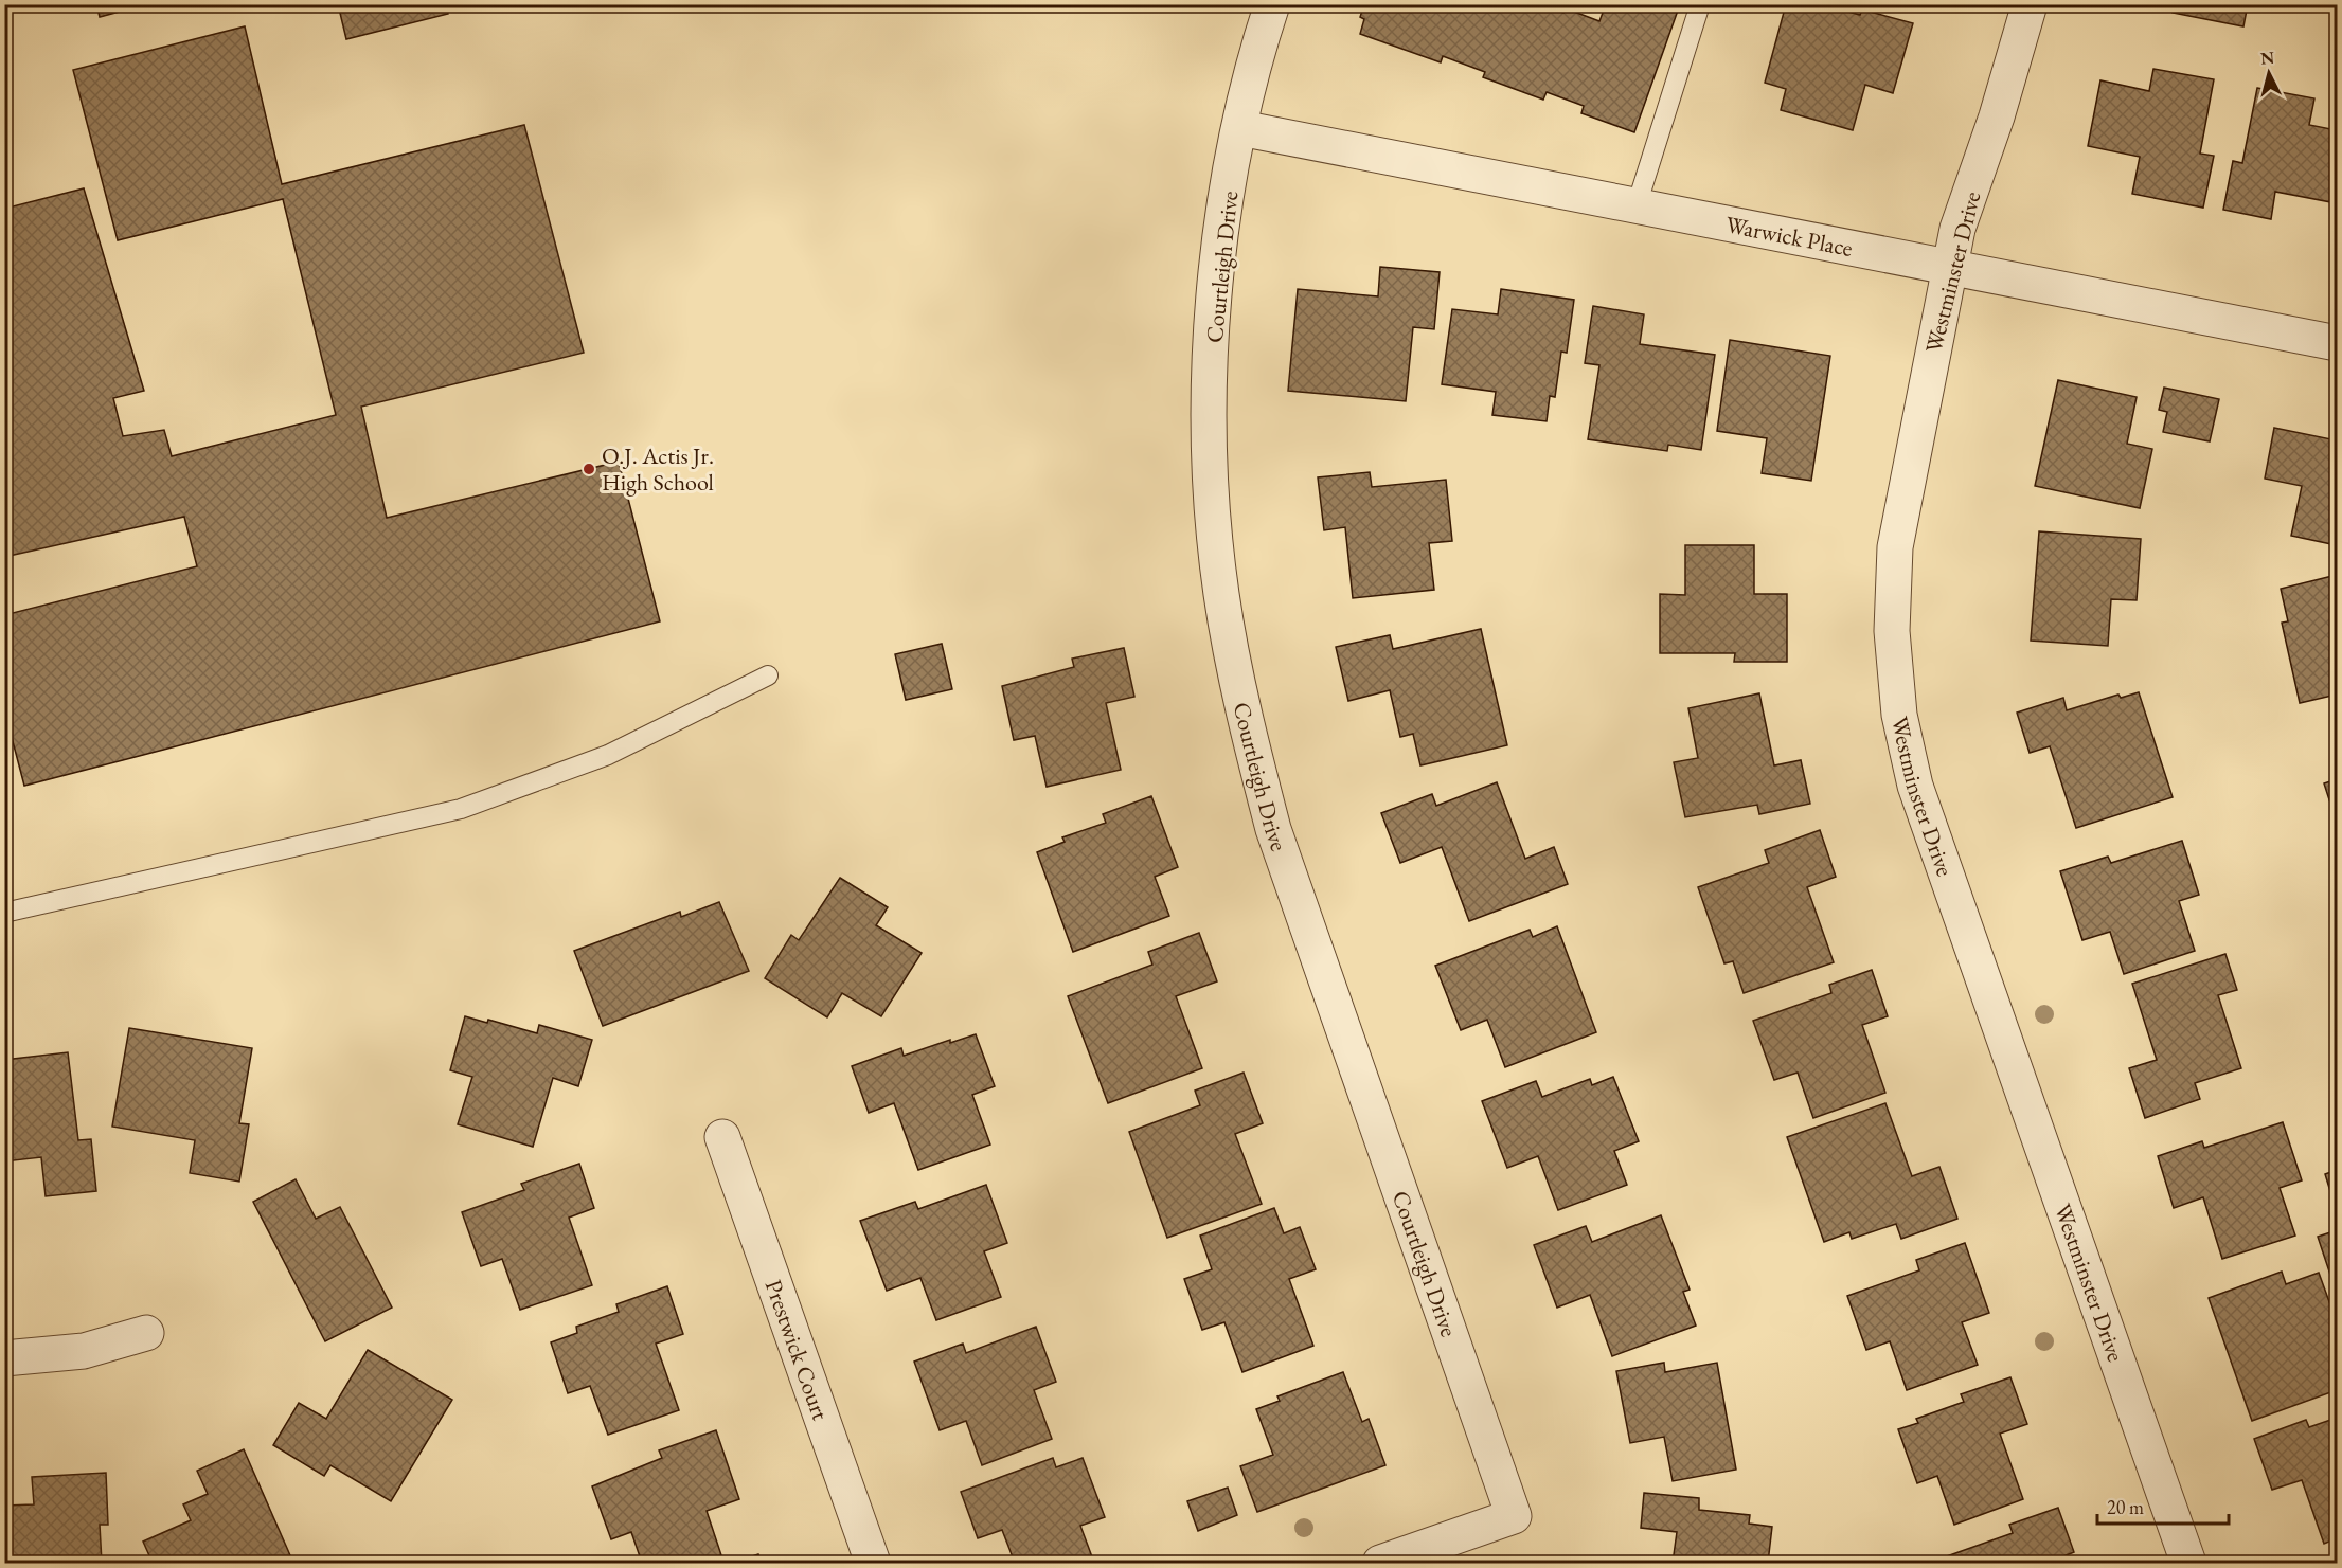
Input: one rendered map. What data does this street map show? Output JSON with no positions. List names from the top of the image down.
{
  "streets": {
    "street": [
      "Warwick Place",
      "Courtleigh Drive",
      "Westminster Drive",
      "Prestwick Court"
    ]
  },
  "crossings": [
    ["Warwick Place", "Courtleigh Drive"],
    ["Warwick Place", "Westminster Drive"]
  ],
  "places": ["O.J. Actis Jr. High School"],
  "scale_bar": "20 m",
  "north": "top"
}
